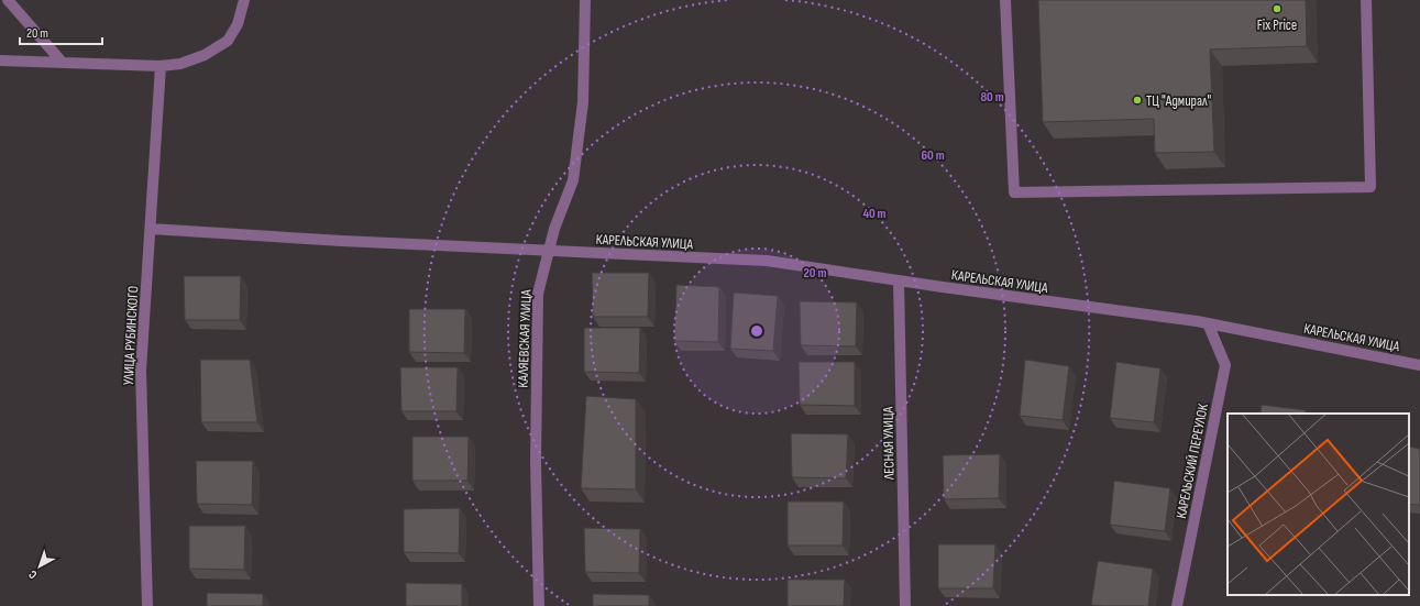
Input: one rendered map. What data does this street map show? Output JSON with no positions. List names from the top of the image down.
{
  "streets": {
    "street": [
      "КАРЕЛЬСКАЯ УЛИЦА",
      "УЛИЦА РУБИНСКОГО",
      "КАЛЯЕВСКАЯ УЛИЦА",
      "ЛЕСНАЯ УЛИЦА",
      "КАРЕЛЬСКИЙ ПЕРЕУЛОК"
    ]
  },
  "crossings": [
    ["КАРЕЛЬСКАЯ УЛИЦА", "УЛИЦА РУБИНСКОГО"],
    ["КАРЕЛЬСКАЯ УЛИЦА", "ЛЕСНАЯ УЛИЦА"],
    ["КАРЕЛЬСКАЯ УЛИЦА", "КАРЕЛЬСКИЙ ПЕРЕУЛОК"]
  ],
  "places": ["Fix Price", "ТЦ \"Адмирал\""],
  "scale_bar": "20 m",
  "north": "bottom left",
  "rings": [
    "80 m",
    "60 m",
    "40 m",
    "20 m"
  ]
}
